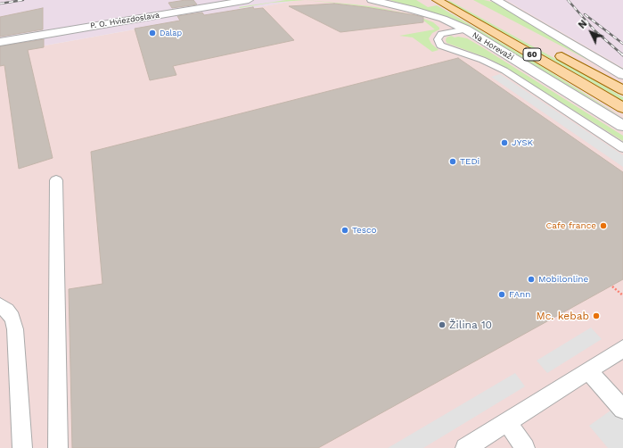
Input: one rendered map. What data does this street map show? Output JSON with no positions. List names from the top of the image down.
{
  "streets": {
    "main road": ["Na Horevaží", "60"],
    "street": ["P. O. Hviezdoslava"]
  },
  "places": [
    "Dalap",
    "JYSK",
    "TEDi",
    "Cafe france",
    "Tesco",
    "Mobilonline",
    "FAnn",
    "Mc. kebab",
    "Žilina 10"
  ],
  "north": "top left"
}
